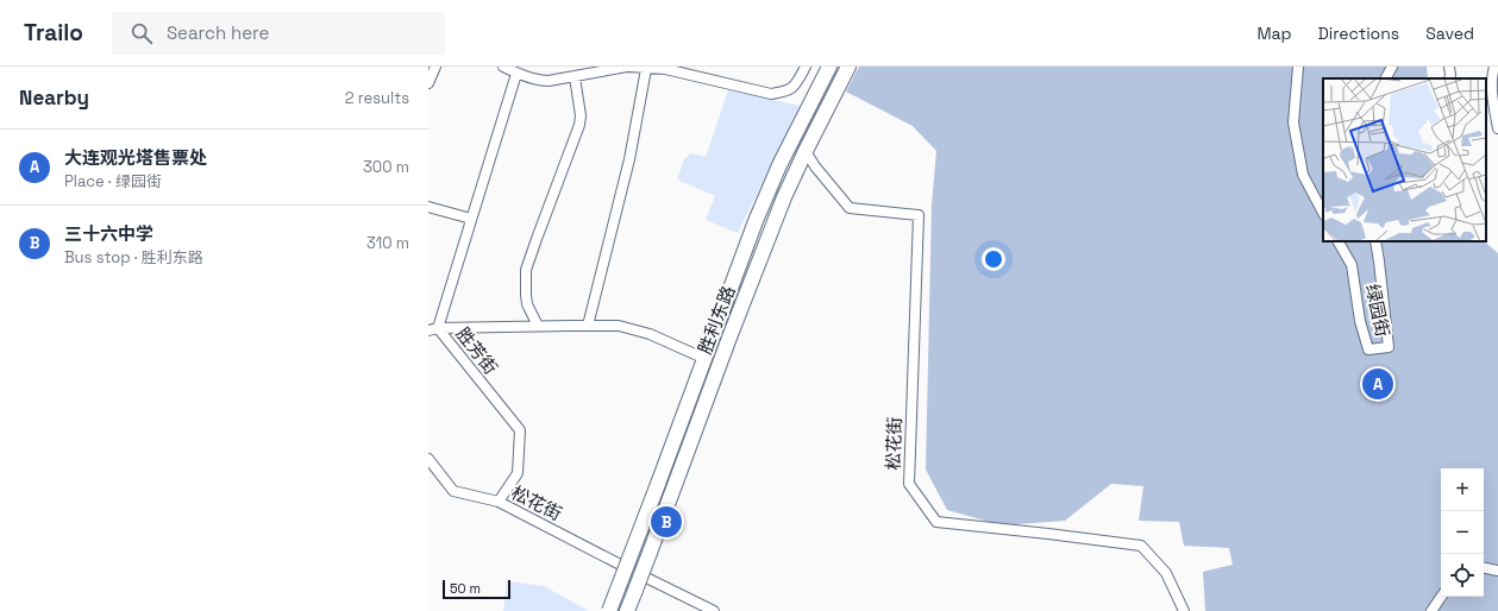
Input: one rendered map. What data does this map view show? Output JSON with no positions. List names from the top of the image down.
{
  "streets": {
    "main road": ["胜利东路"],
    "street": ["绿园街", "胜芳街", "松花街"]
  },
  "crossings": [
    ["胜利东路", "松花街"],
    ["胜芳街", "松花街"]
  ],
  "scale_bar": "50 m",
  "page": {
    "header": "Trailo",
    "search": "Search here",
    "nav": ["Map", "Directions", "Saved"],
    "heading": ["Nearby", "2 results"],
    "list": [
      {
        "mark": "A",
        "name": "大连观光塔售票处",
        "note": "Place · 绿园街",
        "value": "300 m"
      },
      {
        "mark": "B",
        "name": "三十六中学",
        "note": "Bus stop · 胜利东路",
        "value": "310 m"
      }
    ],
    "pins": ["A", "B"],
    "map_buttons": ["+", "−"],
    "scale": "50 m"
  }
}
